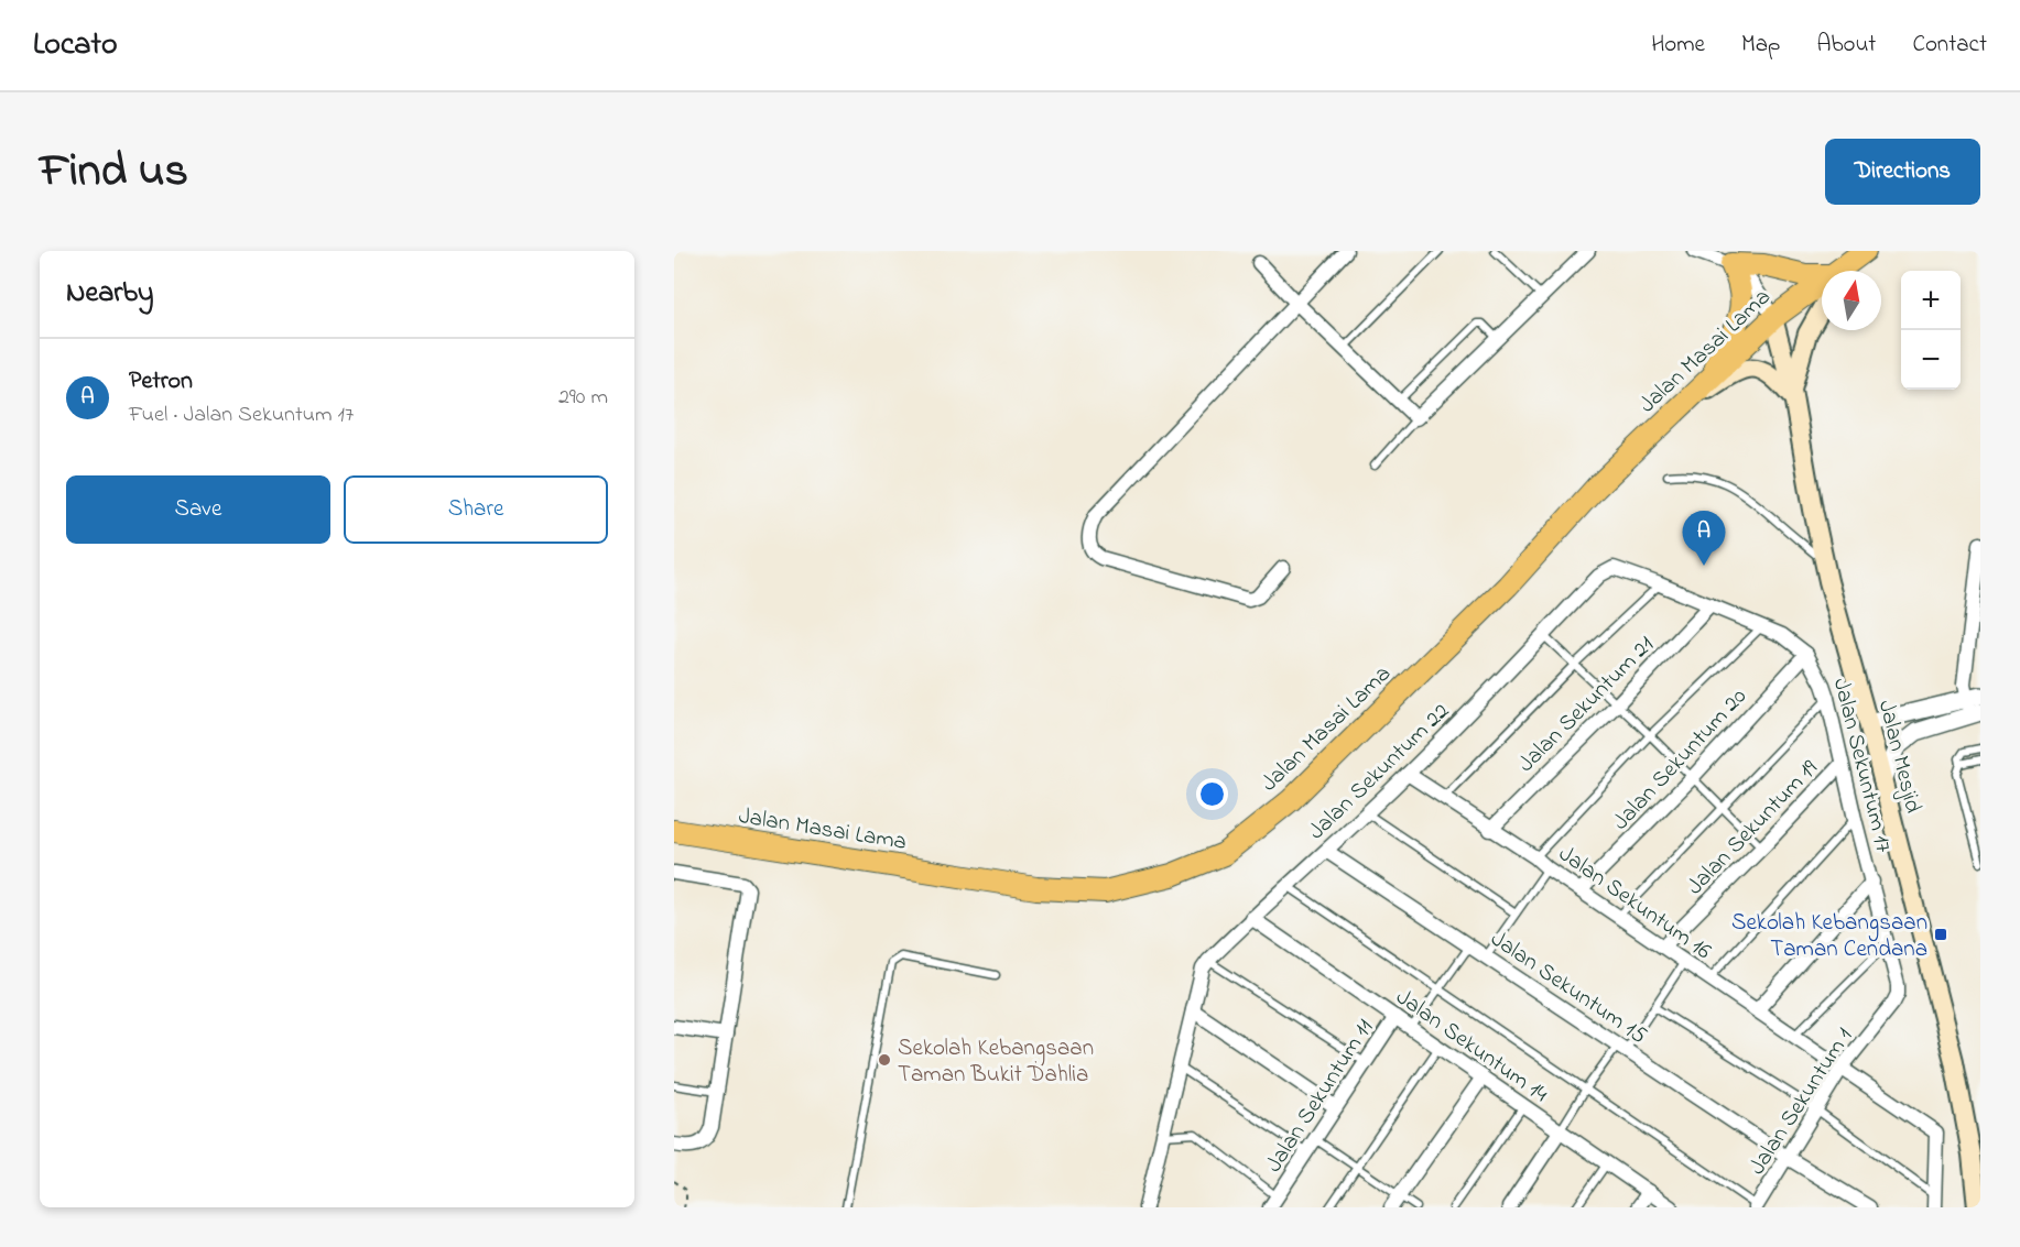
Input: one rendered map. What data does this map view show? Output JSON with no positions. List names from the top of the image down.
{
  "streets": {
    "main road": ["Jalan Masai Lama", "Jalan Mesjid"],
    "street": [
      "Jalan Sekuntum 21",
      "Jalan Sekuntum 20",
      "Jalan Sekuntum 17",
      "Jalan Sekuntum 22",
      "Jalan Sekuntum 19",
      "Jalan Sekuntum 16",
      "Jalan Sekuntum 15",
      "Jalan Sekuntum 14",
      "Jalan Sekuntum 11",
      "Jalan Sekuntum 1"
    ]
  },
  "crossings": [
    ["Jalan Masai Lama", "Jalan Mesjid"],
    ["Jalan Sekuntum 21", "Jalan Sekuntum 17"],
    ["Jalan Sekuntum 21", "Jalan Sekuntum 16"],
    ["Jalan Sekuntum 20", "Jalan Sekuntum 17"],
    ["Jalan Sekuntum 20", "Jalan Sekuntum 16"],
    ["Jalan Sekuntum 17", "Jalan Sekuntum 22"],
    ["Jalan Sekuntum 17", "Jalan Sekuntum 19"],
    ["Jalan Sekuntum 17", "Jalan Sekuntum 1"],
    ["Jalan Sekuntum 22", "Jalan Sekuntum 16"],
    ["Jalan Sekuntum 22", "Jalan Sekuntum 15"],
    ["Jalan Sekuntum 22", "Jalan Sekuntum 14"],
    ["Jalan Sekuntum 22", "Jalan Sekuntum 11"],
    ["Jalan Sekuntum 19", "Jalan Sekuntum 16"],
    ["Jalan Sekuntum 16", "Jalan Sekuntum 1"],
    ["Jalan Sekuntum 15", "Jalan Sekuntum 1"],
    ["Jalan Sekuntum 14", "Jalan Sekuntum 11"]
  ],
  "places": {
    "transit": ["Sekolah Kebangsaan Taman Cendana"],
    "other": ["Sekolah Kebangsaan Taman Bukit Dahlia"]
  },
  "north": "top",
  "page": {
    "header": "Locato",
    "nav": [
      "Home",
      "Map",
      "About",
      "Contact"
    ],
    "title": "Find us",
    "buttons": [
      "Directions",
      ["Save", "Share"]
    ],
    "heading": "Nearby",
    "map_buttons": ["+", "−"],
    "list": [
      {
        "mark": "A",
        "name": "Petron",
        "note": "Fuel · Jalan Sekuntum 17",
        "value": "290 m"
      }
    ],
    "pins": "A"
  }
}
